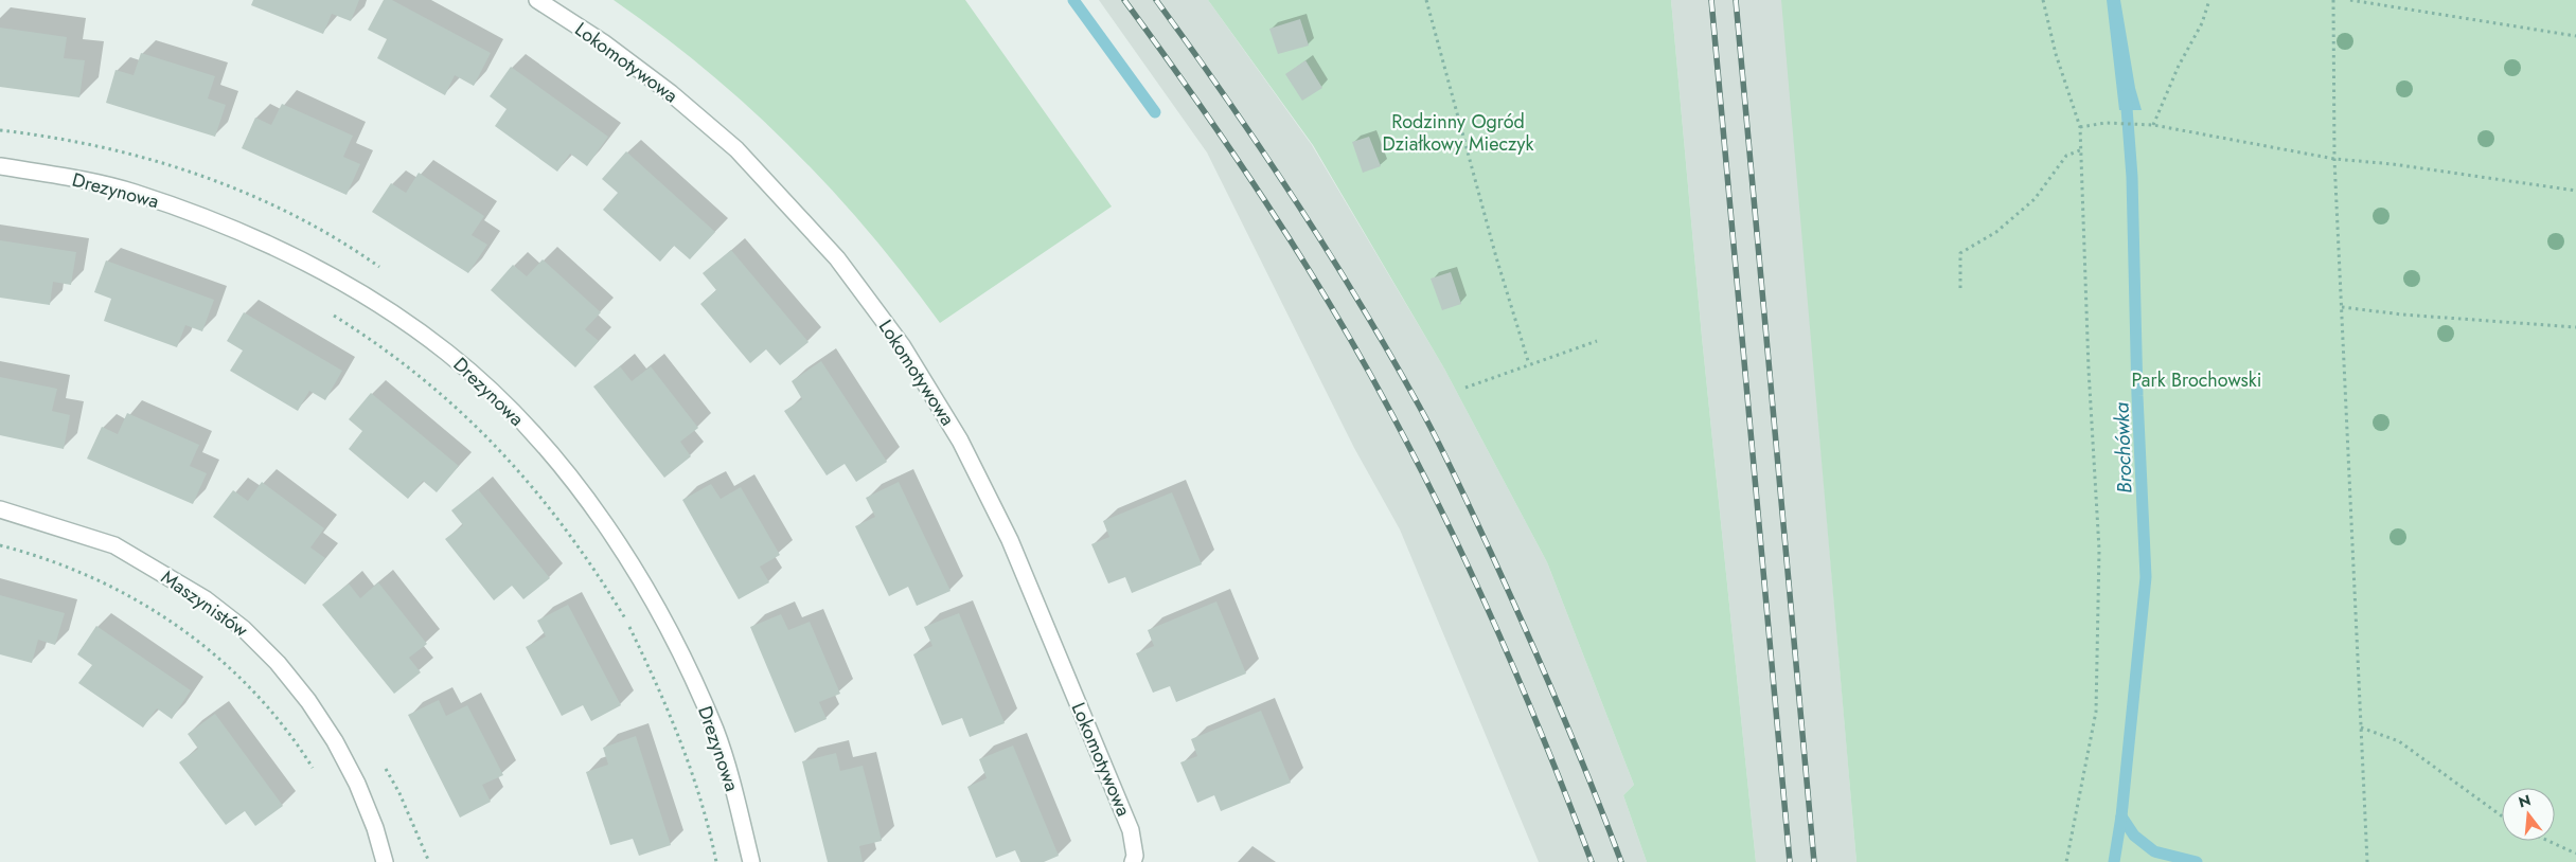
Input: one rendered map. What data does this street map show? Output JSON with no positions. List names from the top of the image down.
{
  "streets": {
    "street": ["Lokomotywowa", "Drezynowa", "Maszynistów"]
  },
  "water": ["Brochówka"],
  "parks": ["Rodzinny Ogród Działkowy Mieczyk", "Park Brochowski"],
  "north": "top"
}
